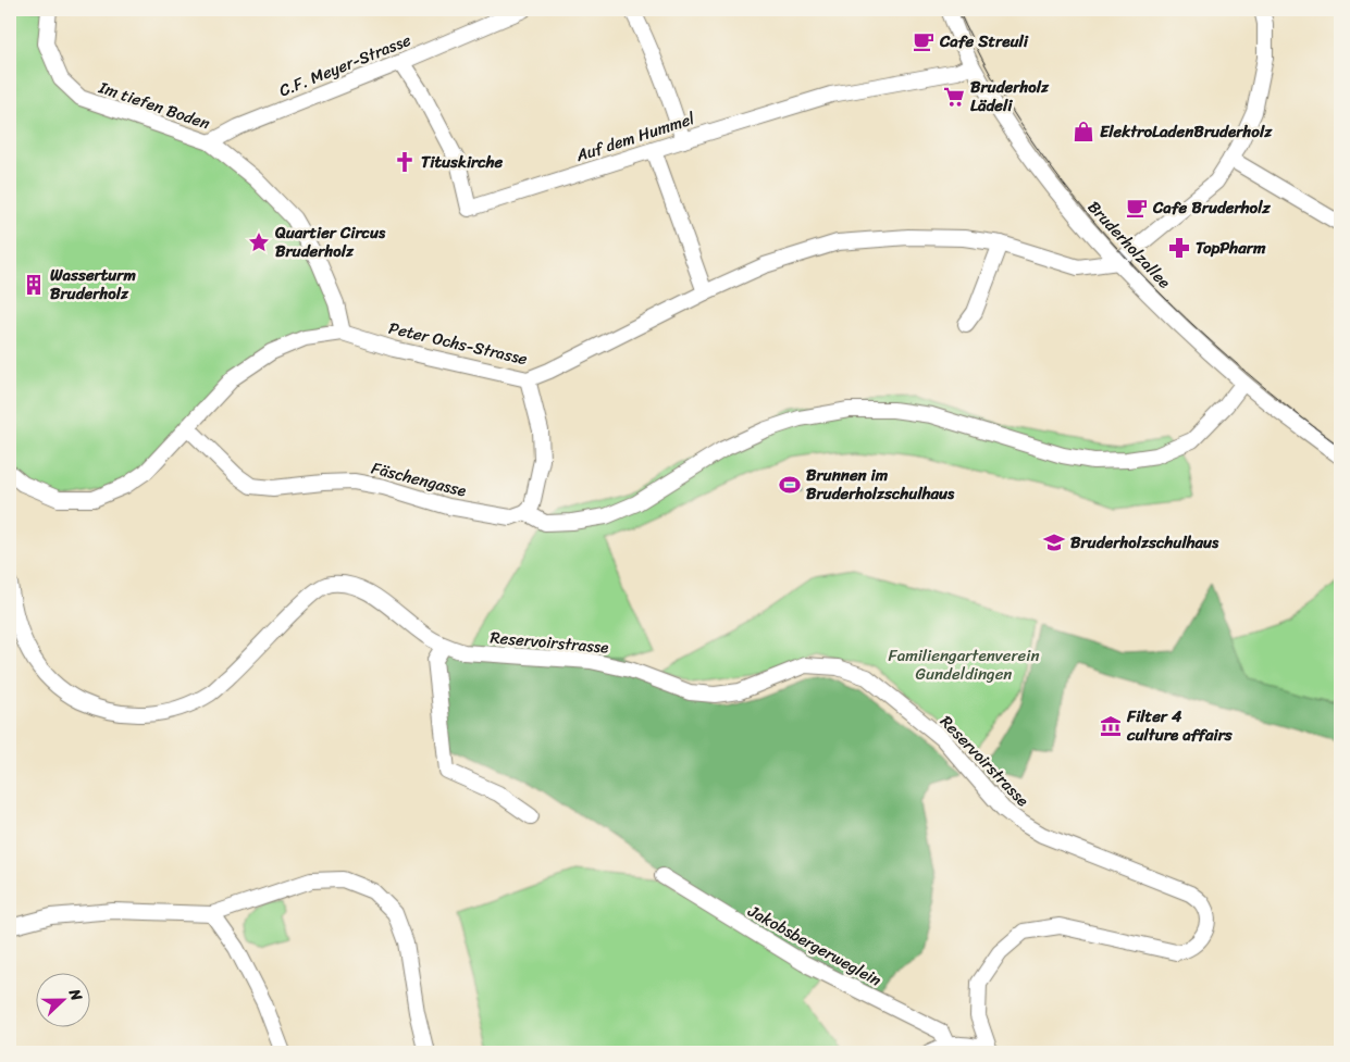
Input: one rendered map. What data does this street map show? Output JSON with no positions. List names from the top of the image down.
{
  "streets": {
    "street": [
      "C.F. Meyer-Strasse",
      "Im tiefen Boden",
      "Auf dem Hummel",
      "Bruderholzallee",
      "Peter Ochs-Strasse",
      "Fäschengasse",
      "Reservoirstrasse",
      "Jakobsbergerweglein"
    ]
  },
  "crossings": [
    ["C.F. Meyer-Strasse", "Im tiefen Boden"],
    ["C.F. Meyer-Strasse", "Auf dem Hummel"],
    ["Im tiefen Boden", "Peter Ochs-Strasse"],
    ["Auf dem Hummel", "Bruderholzallee"],
    ["Bruderholzallee", "Peter Ochs-Strasse"],
    ["Peter Ochs-Strasse", "Fäschengasse"]
  ],
  "parks": ["Familiengartenverein Gundeldingen"],
  "places": {
    "cafe": ["Cafe Streuli", "Cafe Bruderholz"],
    "supermarket": ["Bruderholz Lädeli"],
    "shop": ["ElektroLadenBruderholz"],
    "church": ["Tituskirche"],
    "place": ["Quartier Circus Bruderholz"],
    "pharmacy": ["TopPharm"],
    "building": ["Wasserturm Bruderholz"],
    "sports": ["Brunnen im Bruderholzschulhaus"],
    "school or university": ["Bruderholzschulhaus"],
    "museum": ["Filter 4 culture affairs"]
  },
  "north": "right"
}
